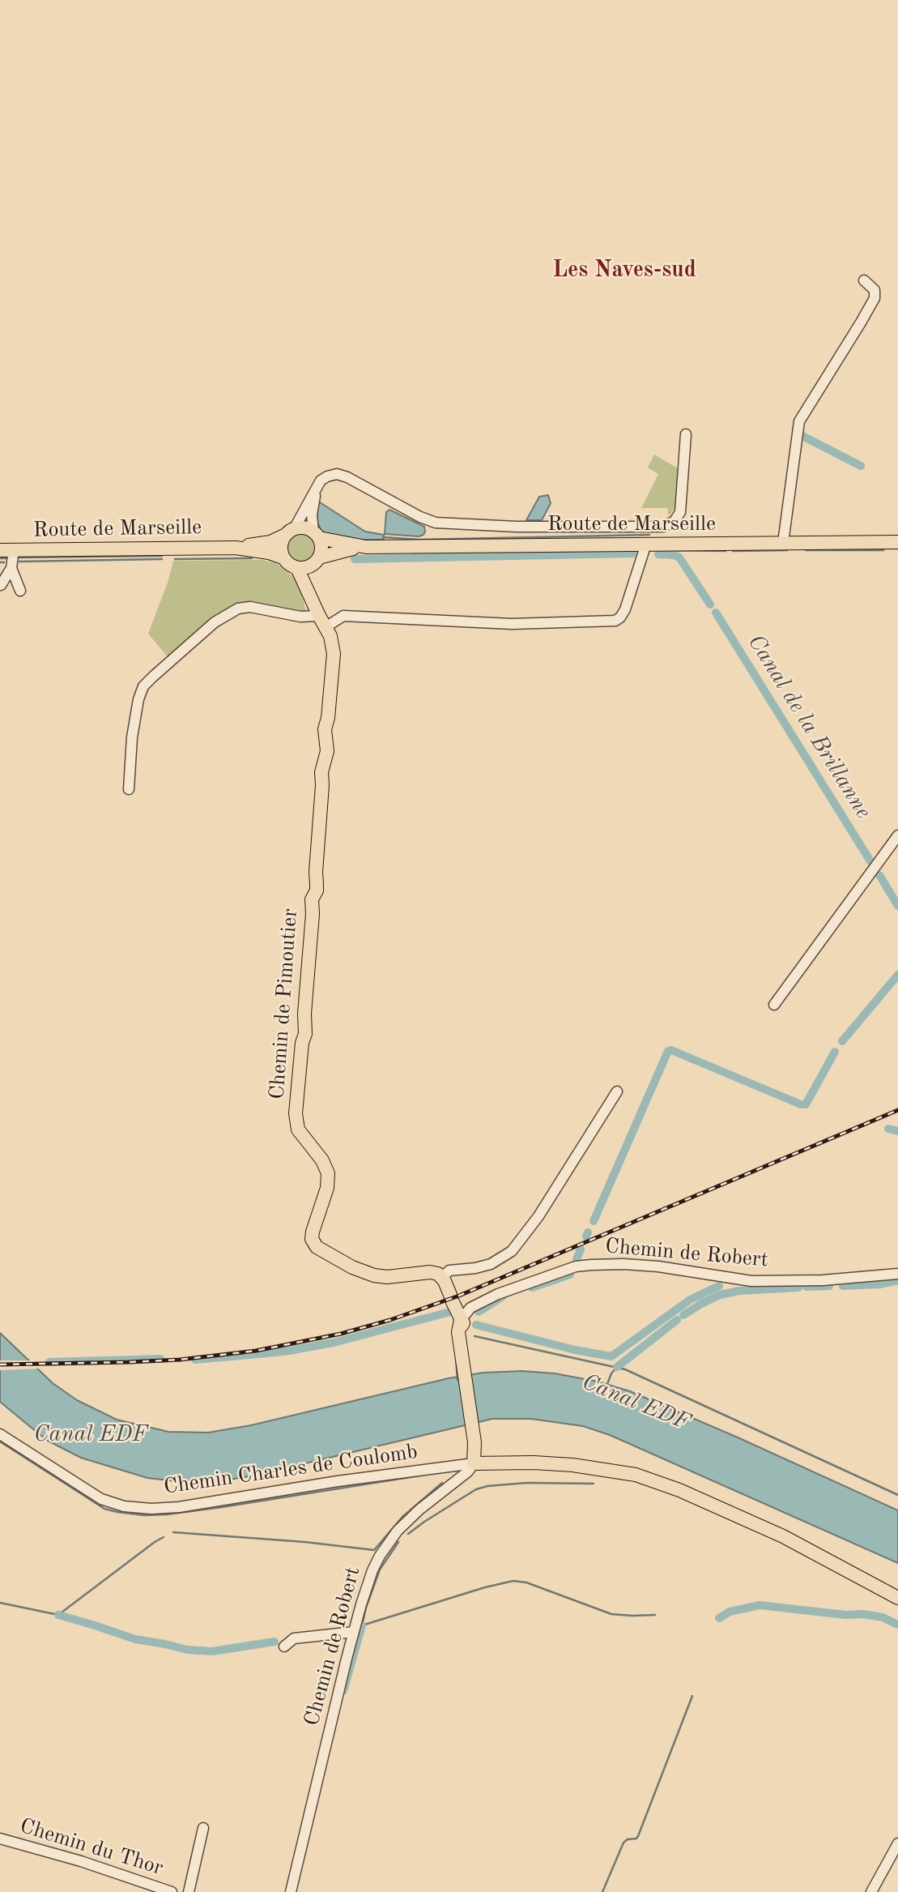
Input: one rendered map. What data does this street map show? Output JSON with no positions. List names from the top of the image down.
{
  "streets": {
    "main road": ["Route de Marseille", "Chemin de Pimoutier"],
    "street": ["Chemin de Robert", "Chemin Charles de Coulomb", "Chemin du Thor"]
  },
  "crossings": [
    ["Route de Marseille", "Chemin de Pimoutier"],
    ["Chemin de Robert", "Chemin Charles de Coulomb"]
  ],
  "districts": ["Les Naves-sud"],
  "water": ["Canal de la Brillanne", "Canal EDF"]
}
